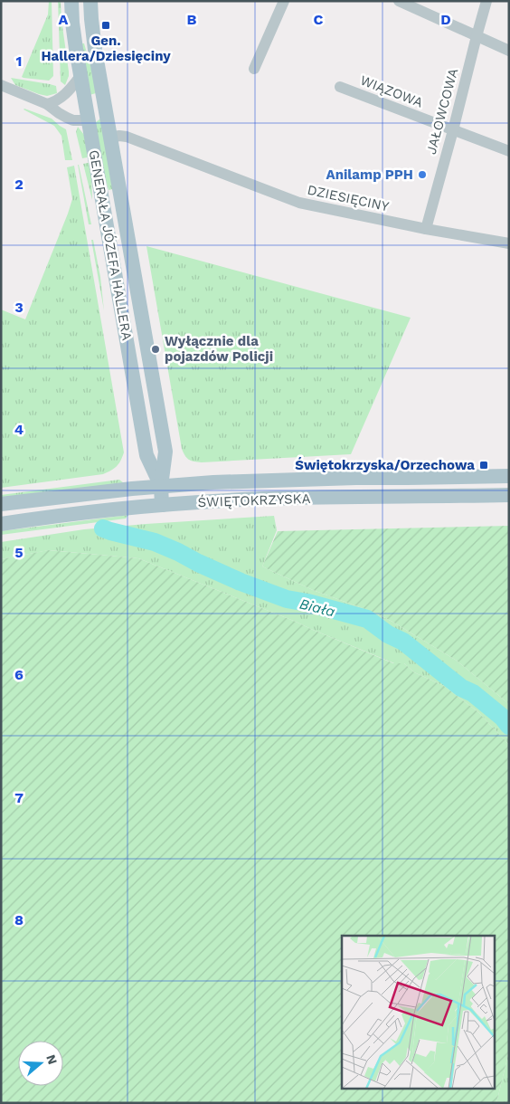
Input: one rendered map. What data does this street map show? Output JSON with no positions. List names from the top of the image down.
{
  "streets": {
    "main road": ["GENERAŁA JÓZEFA HALLERA", "ŚWIĘTOKRZYSKA"],
    "street": ["WIĄZOWA", "JAŁOWCOWA", "DZIESIĘCINY"]
  },
  "crossings": [
    ["WIĄZOWA", "JAŁOWCOWA"],
    ["JAŁOWCOWA", "DZIESIĘCINY"],
    ["DZIESIĘCINY", "GENERAŁA JÓZEFA HALLERA"],
    ["GENERAŁA JÓZEFA HALLERA", "ŚWIĘTOKRZYSKA"]
  ],
  "water": ["Biała"],
  "places": {
    "transit": ["Gen. Hallera/Dziesięciny", "Świętokrzyska/Orzechowa"],
    "other": ["Anilamp PPH", "Wyłącznie dla pojazdów Policji"]
  },
  "north": "right",
  "grid": {
    "columns": [
      "A",
      "B",
      "C",
      "D"
    ],
    "rows": [
      "1",
      "2",
      "3",
      "4",
      "5",
      "6",
      "7",
      "8"
    ]
  }
}
